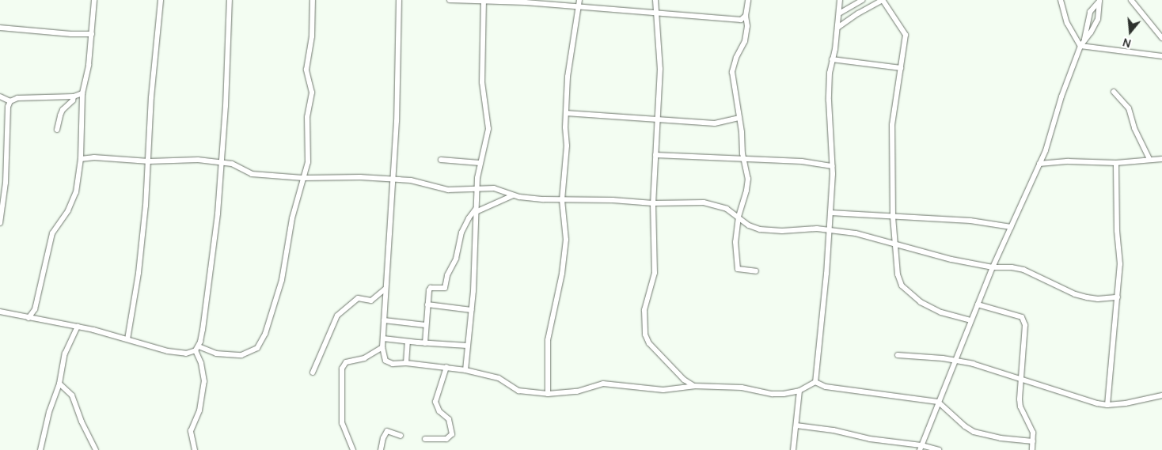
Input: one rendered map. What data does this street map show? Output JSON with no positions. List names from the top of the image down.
{
  "north": "bottom"
}
